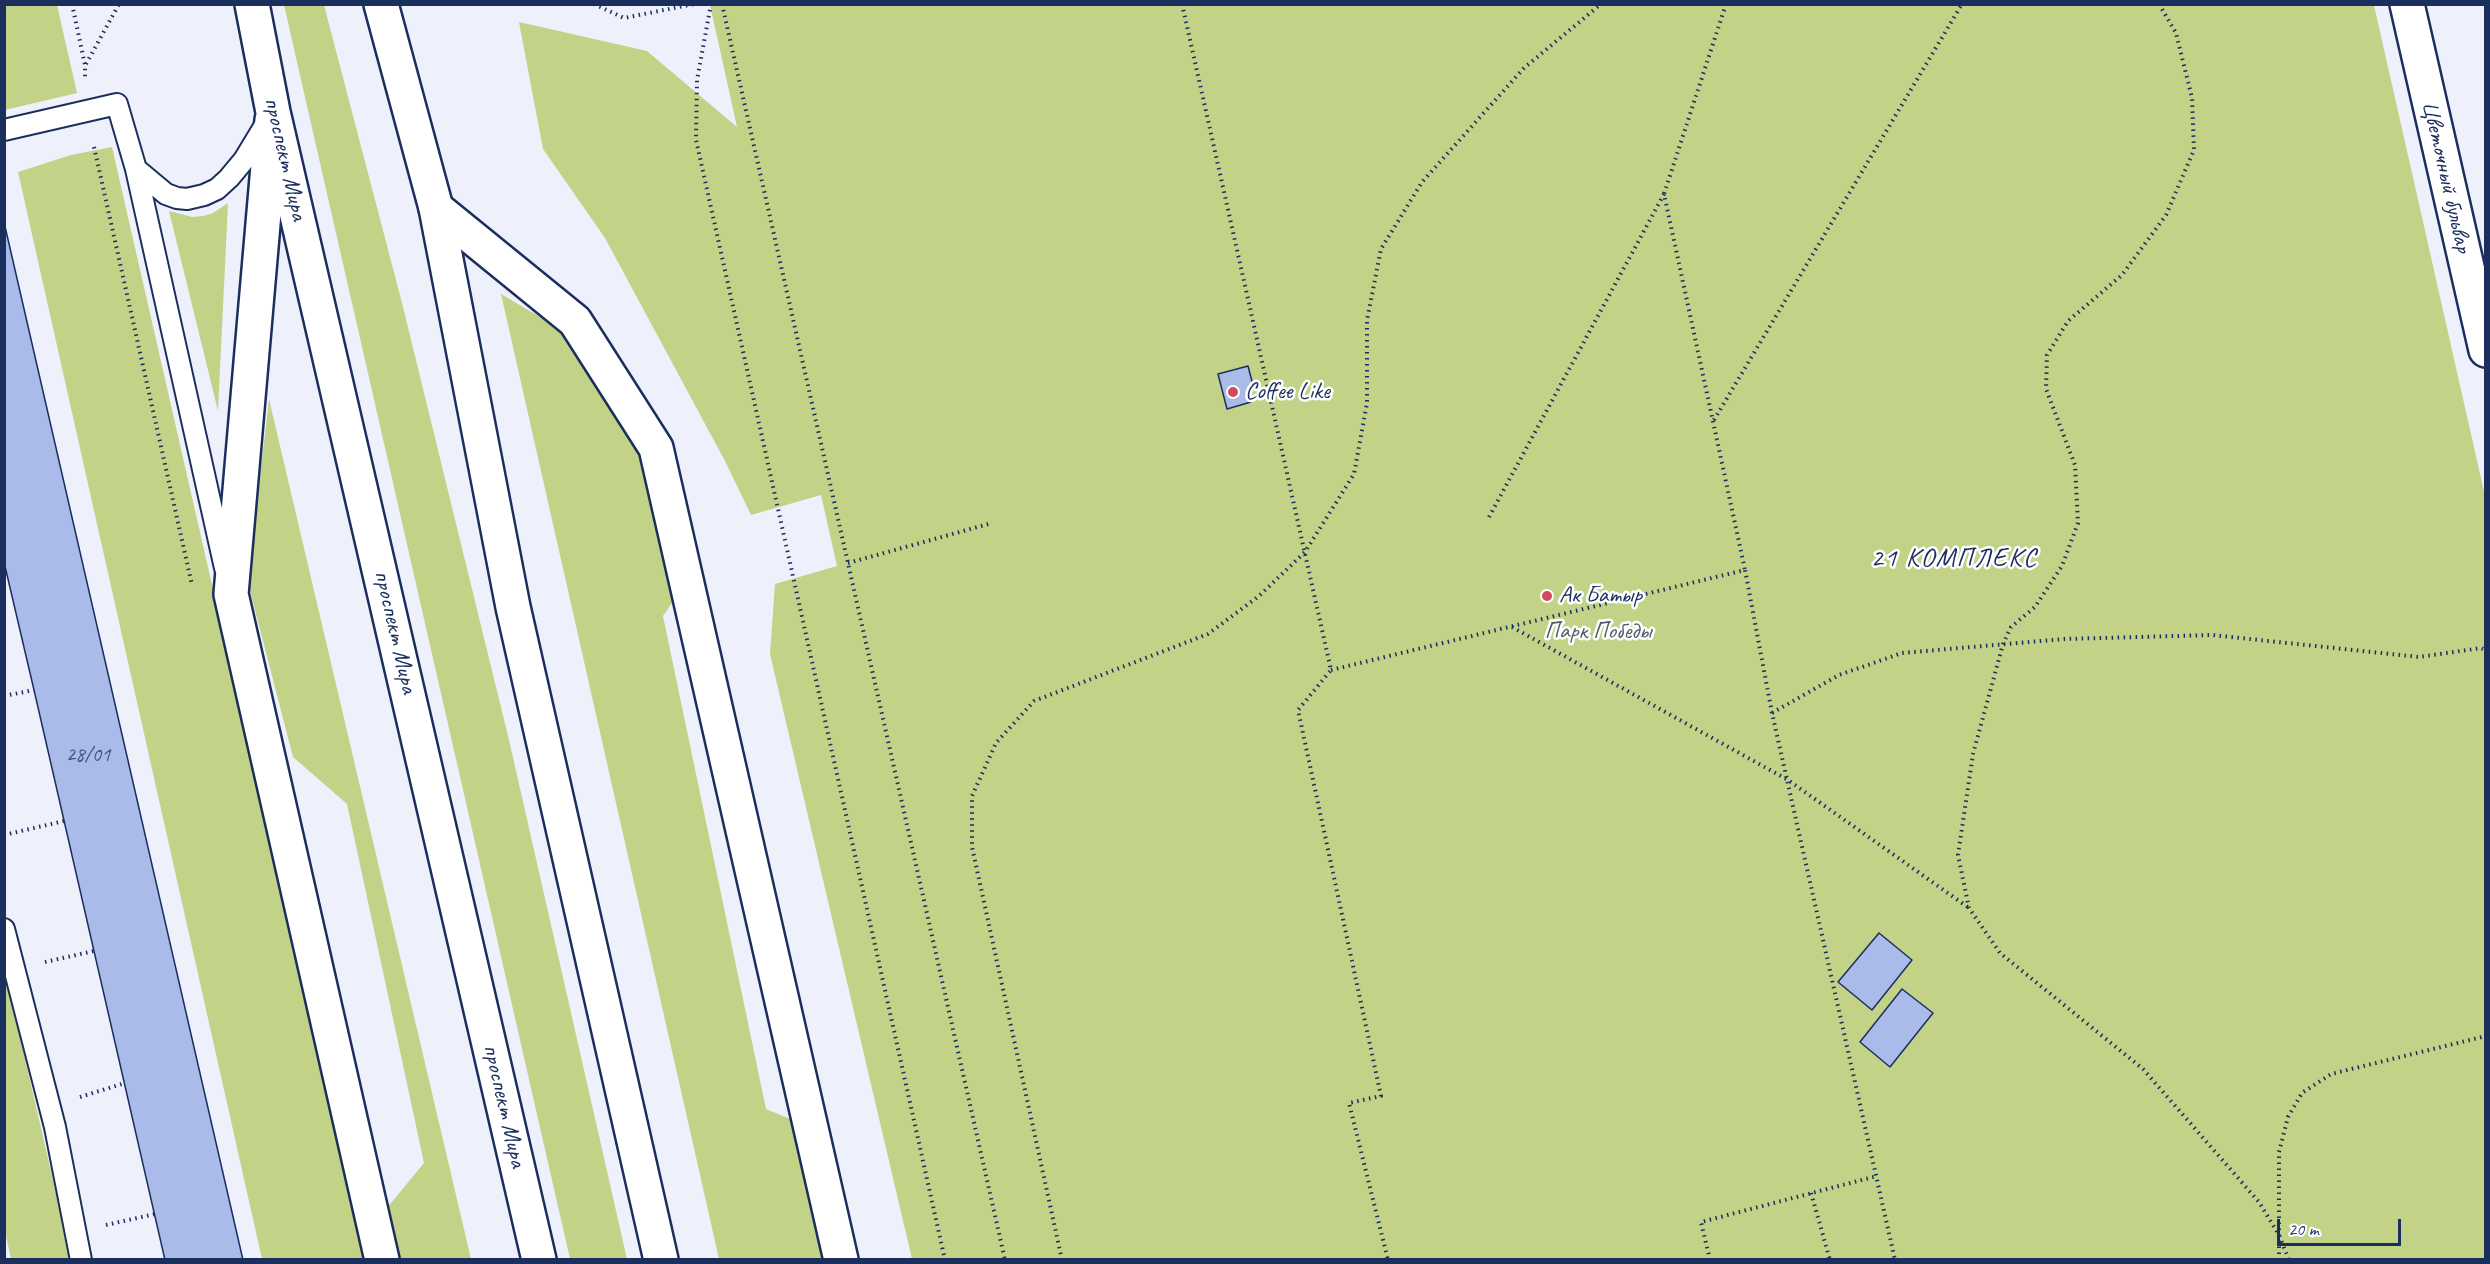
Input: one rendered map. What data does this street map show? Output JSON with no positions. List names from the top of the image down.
{
  "streets": {
    "street": ["проспект Мира", "Цветочный бульвар"]
  },
  "districts": ["21 КОМПЛЕКС"],
  "parks": ["Парк Победы"],
  "places": ["Coffee Like", "Ак Батыр"],
  "house_numbers": ["28/01"],
  "scale_bar": "20 m"
}
